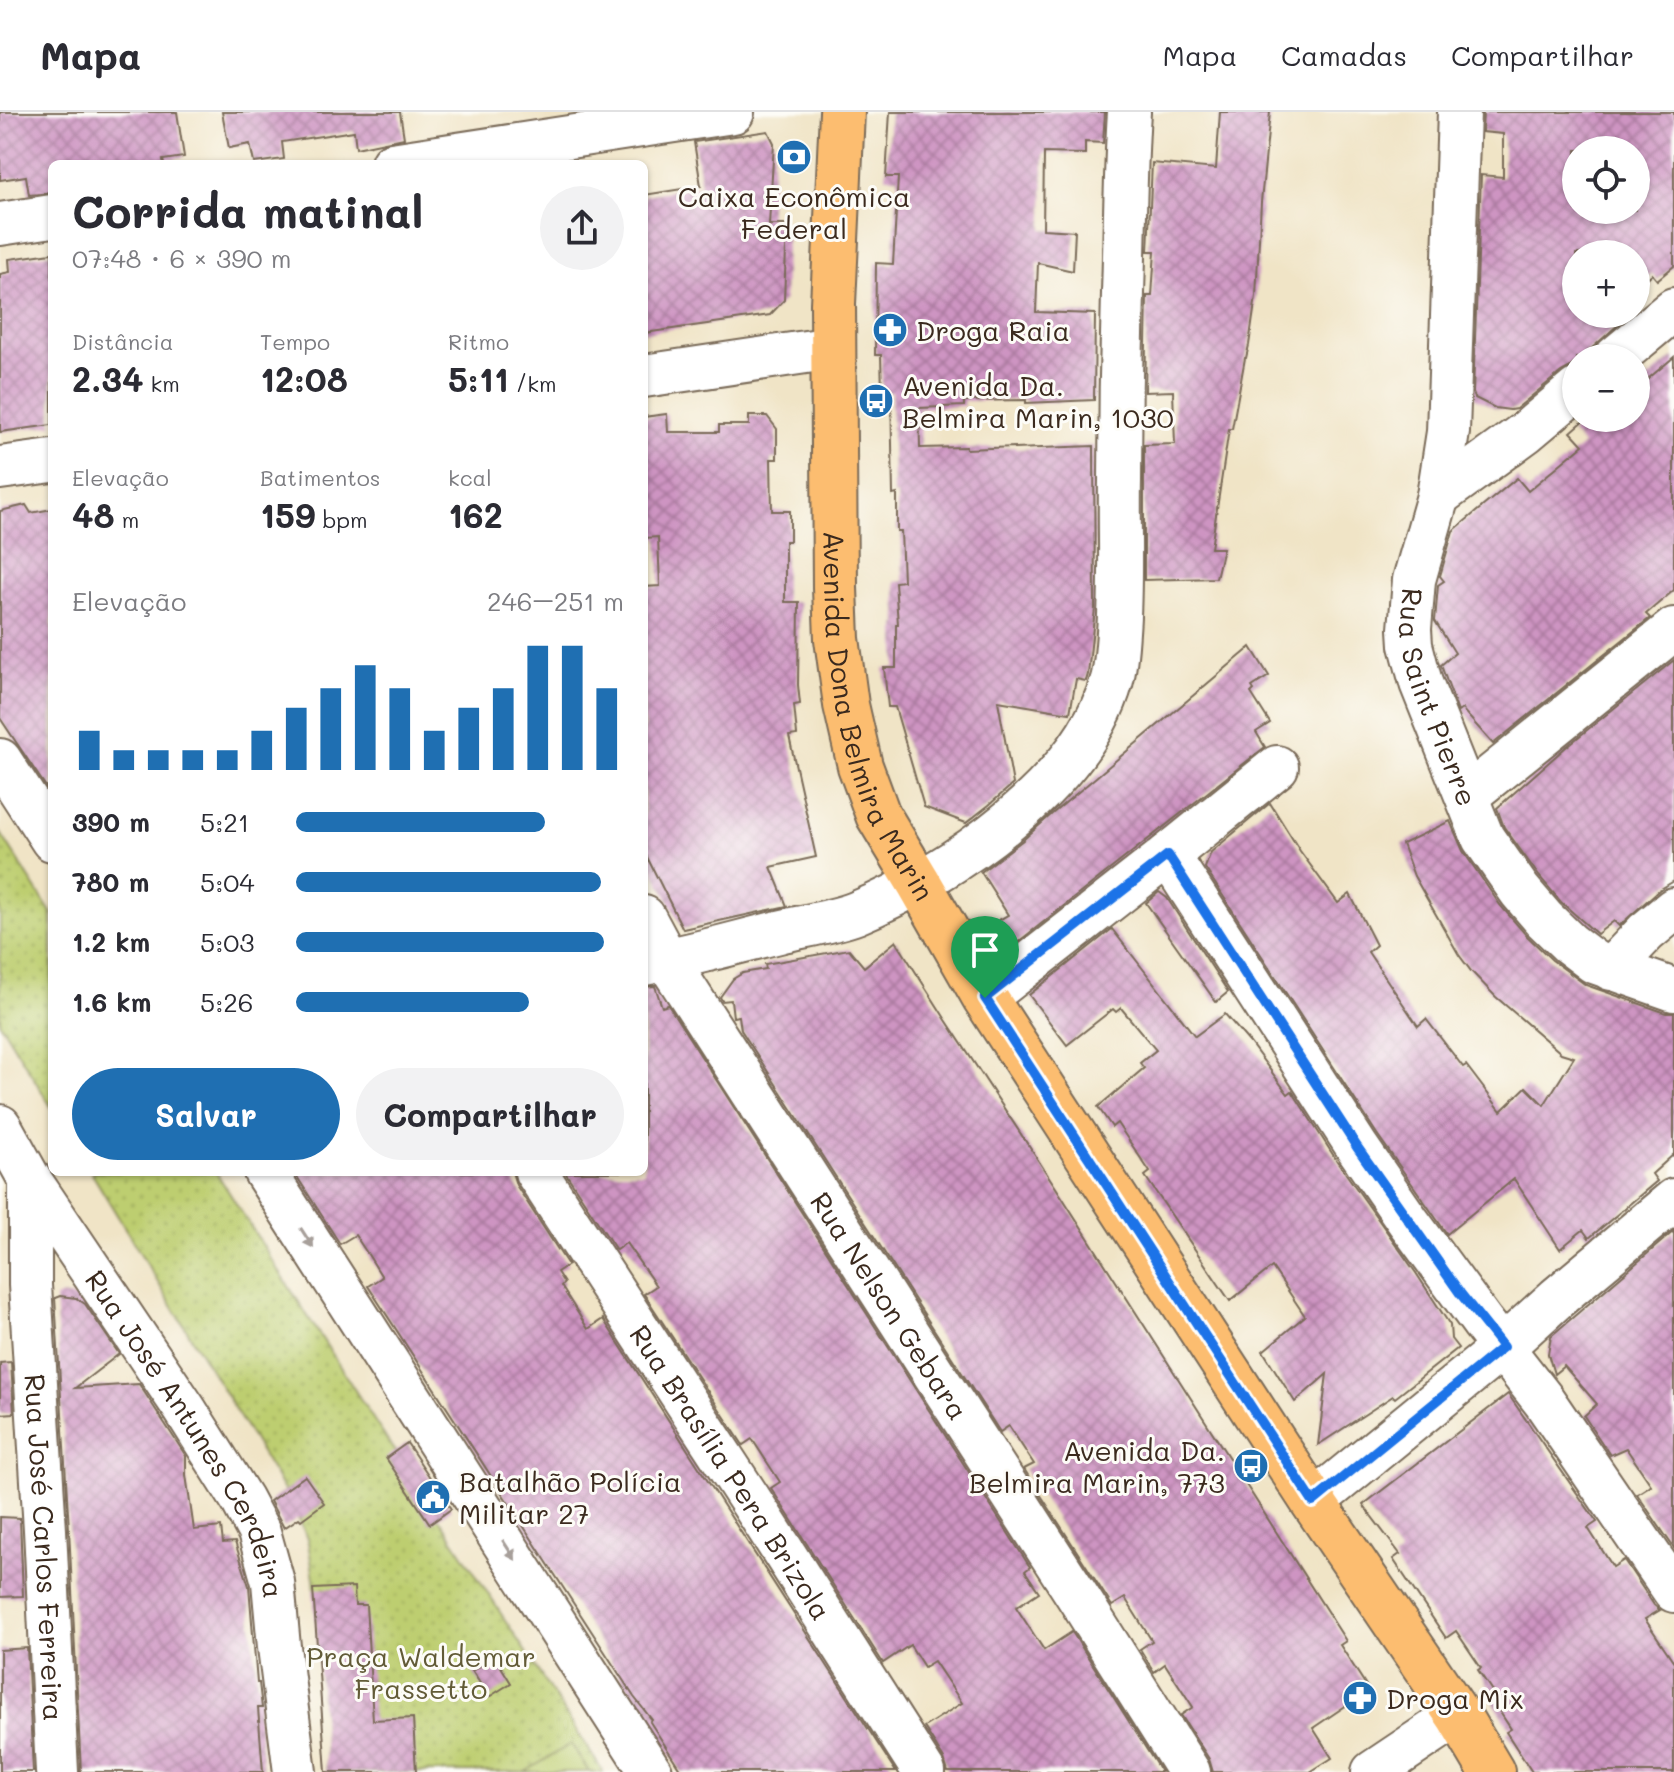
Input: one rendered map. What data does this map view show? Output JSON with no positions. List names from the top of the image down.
{
  "streets": {
    "main road": ["Avenida Dona Belmira Marin"],
    "street": [
      "Rua Saint Pierre",
      "Rua Nelson Gebara",
      "Rua José Antunes Cerdeira",
      "Rua Brasília Pera Brizola",
      "Rua José Carlos Ferreira"
    ]
  },
  "crossings": [
    ["Rua José Antunes Cerdeira", "Rua José Carlos Ferreira"]
  ],
  "parks": ["Praça Waldemar Frassetto"],
  "places": {
    "bank": ["Caixa Econômica Federal"],
    "pharmacy": ["Droga Raia", "Droga Mix"],
    "bus stop": ["Avenida Da. Belmira Marin, 1030", "Avenida Da. Belmira Marin, 773"],
    "public building": ["Batalhão Polícia Militar 27"]
  },
  "page": {
    "header": "Mapa",
    "nav": ["Mapa", "Camadas", "Compartilhar"],
    "map_buttons": ["+", "−"],
    "heading": ["Corrida matinal", "07:48 · 6 × 390 m"],
    "stats": [
      ["Distância", "2.34 km"],
      ["Tempo", "12:08"],
      ["Ritmo", "5:11 /km"],
      ["Elevação", "48 m"],
      ["Batimentos", "159 bpm"],
      ["kcal", "162"]
    ],
    "chart": ["Elevação", "246–251 m"],
    "list": [
      {
        "name": "390 m",
        "note": "5:21"
      },
      {
        "name": "780 m",
        "note": "5:04"
      },
      {
        "name": "1.2 km",
        "note": "5:03"
      },
      {
        "name": "1.6 km",
        "note": "5:26"
      }
    ],
    "buttons": ["Salvar", "Compartilhar"]
  }
}
